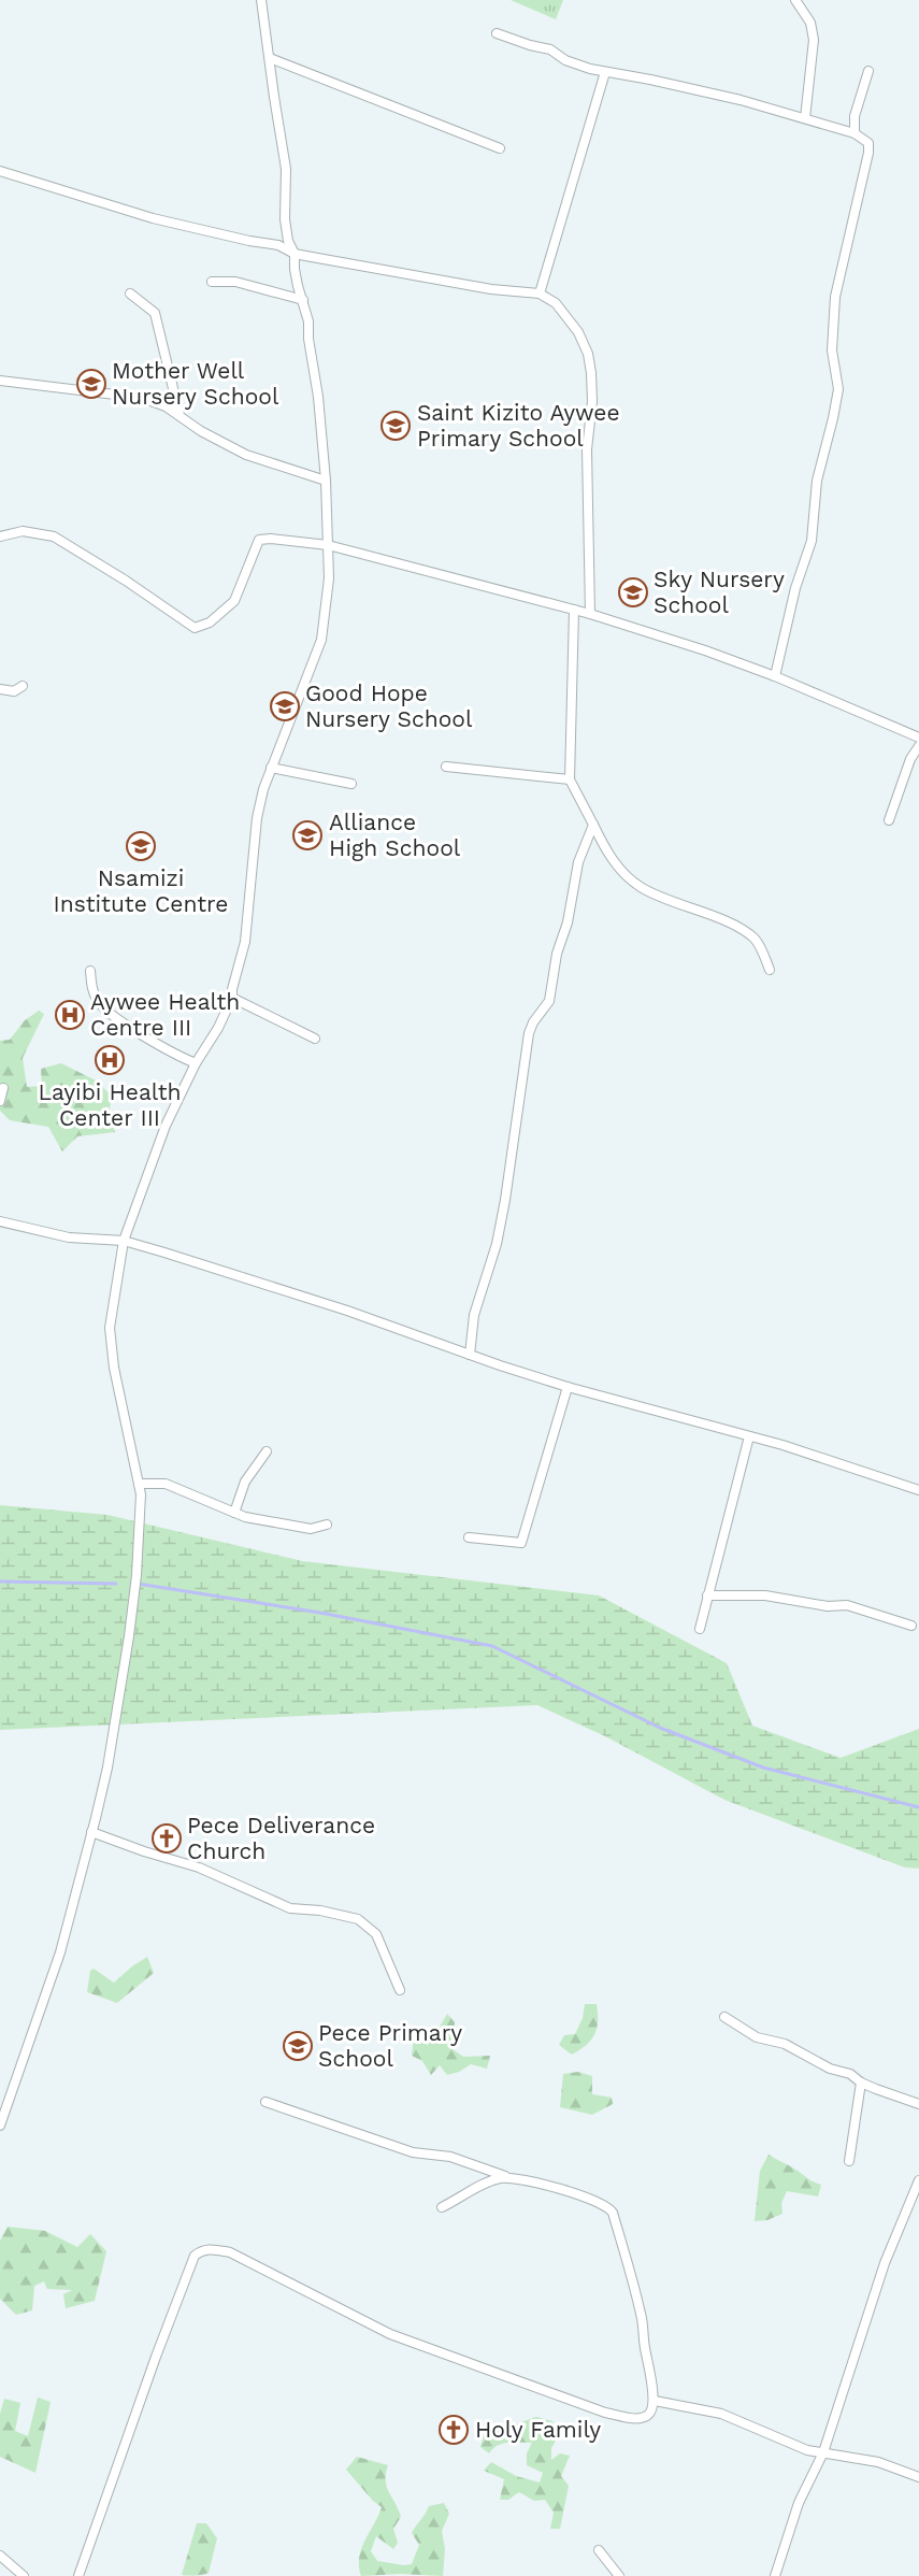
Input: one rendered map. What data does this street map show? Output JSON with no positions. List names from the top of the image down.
{
  "places": {
    "school or university": [
      "Mother Well Nursery School",
      "Saint Kizito Aywee Primary School",
      "Sky Nursery School",
      "Good Hope Nursery School",
      "Alliance High School",
      "Nsamizi Institute Centre",
      "Pece Primary School"
    ],
    "hospital": ["Aywee Health Centre III", "Layibi Health Center III"],
    "church": ["Pece Deliverance Church", "Holy Family"]
  }
}
